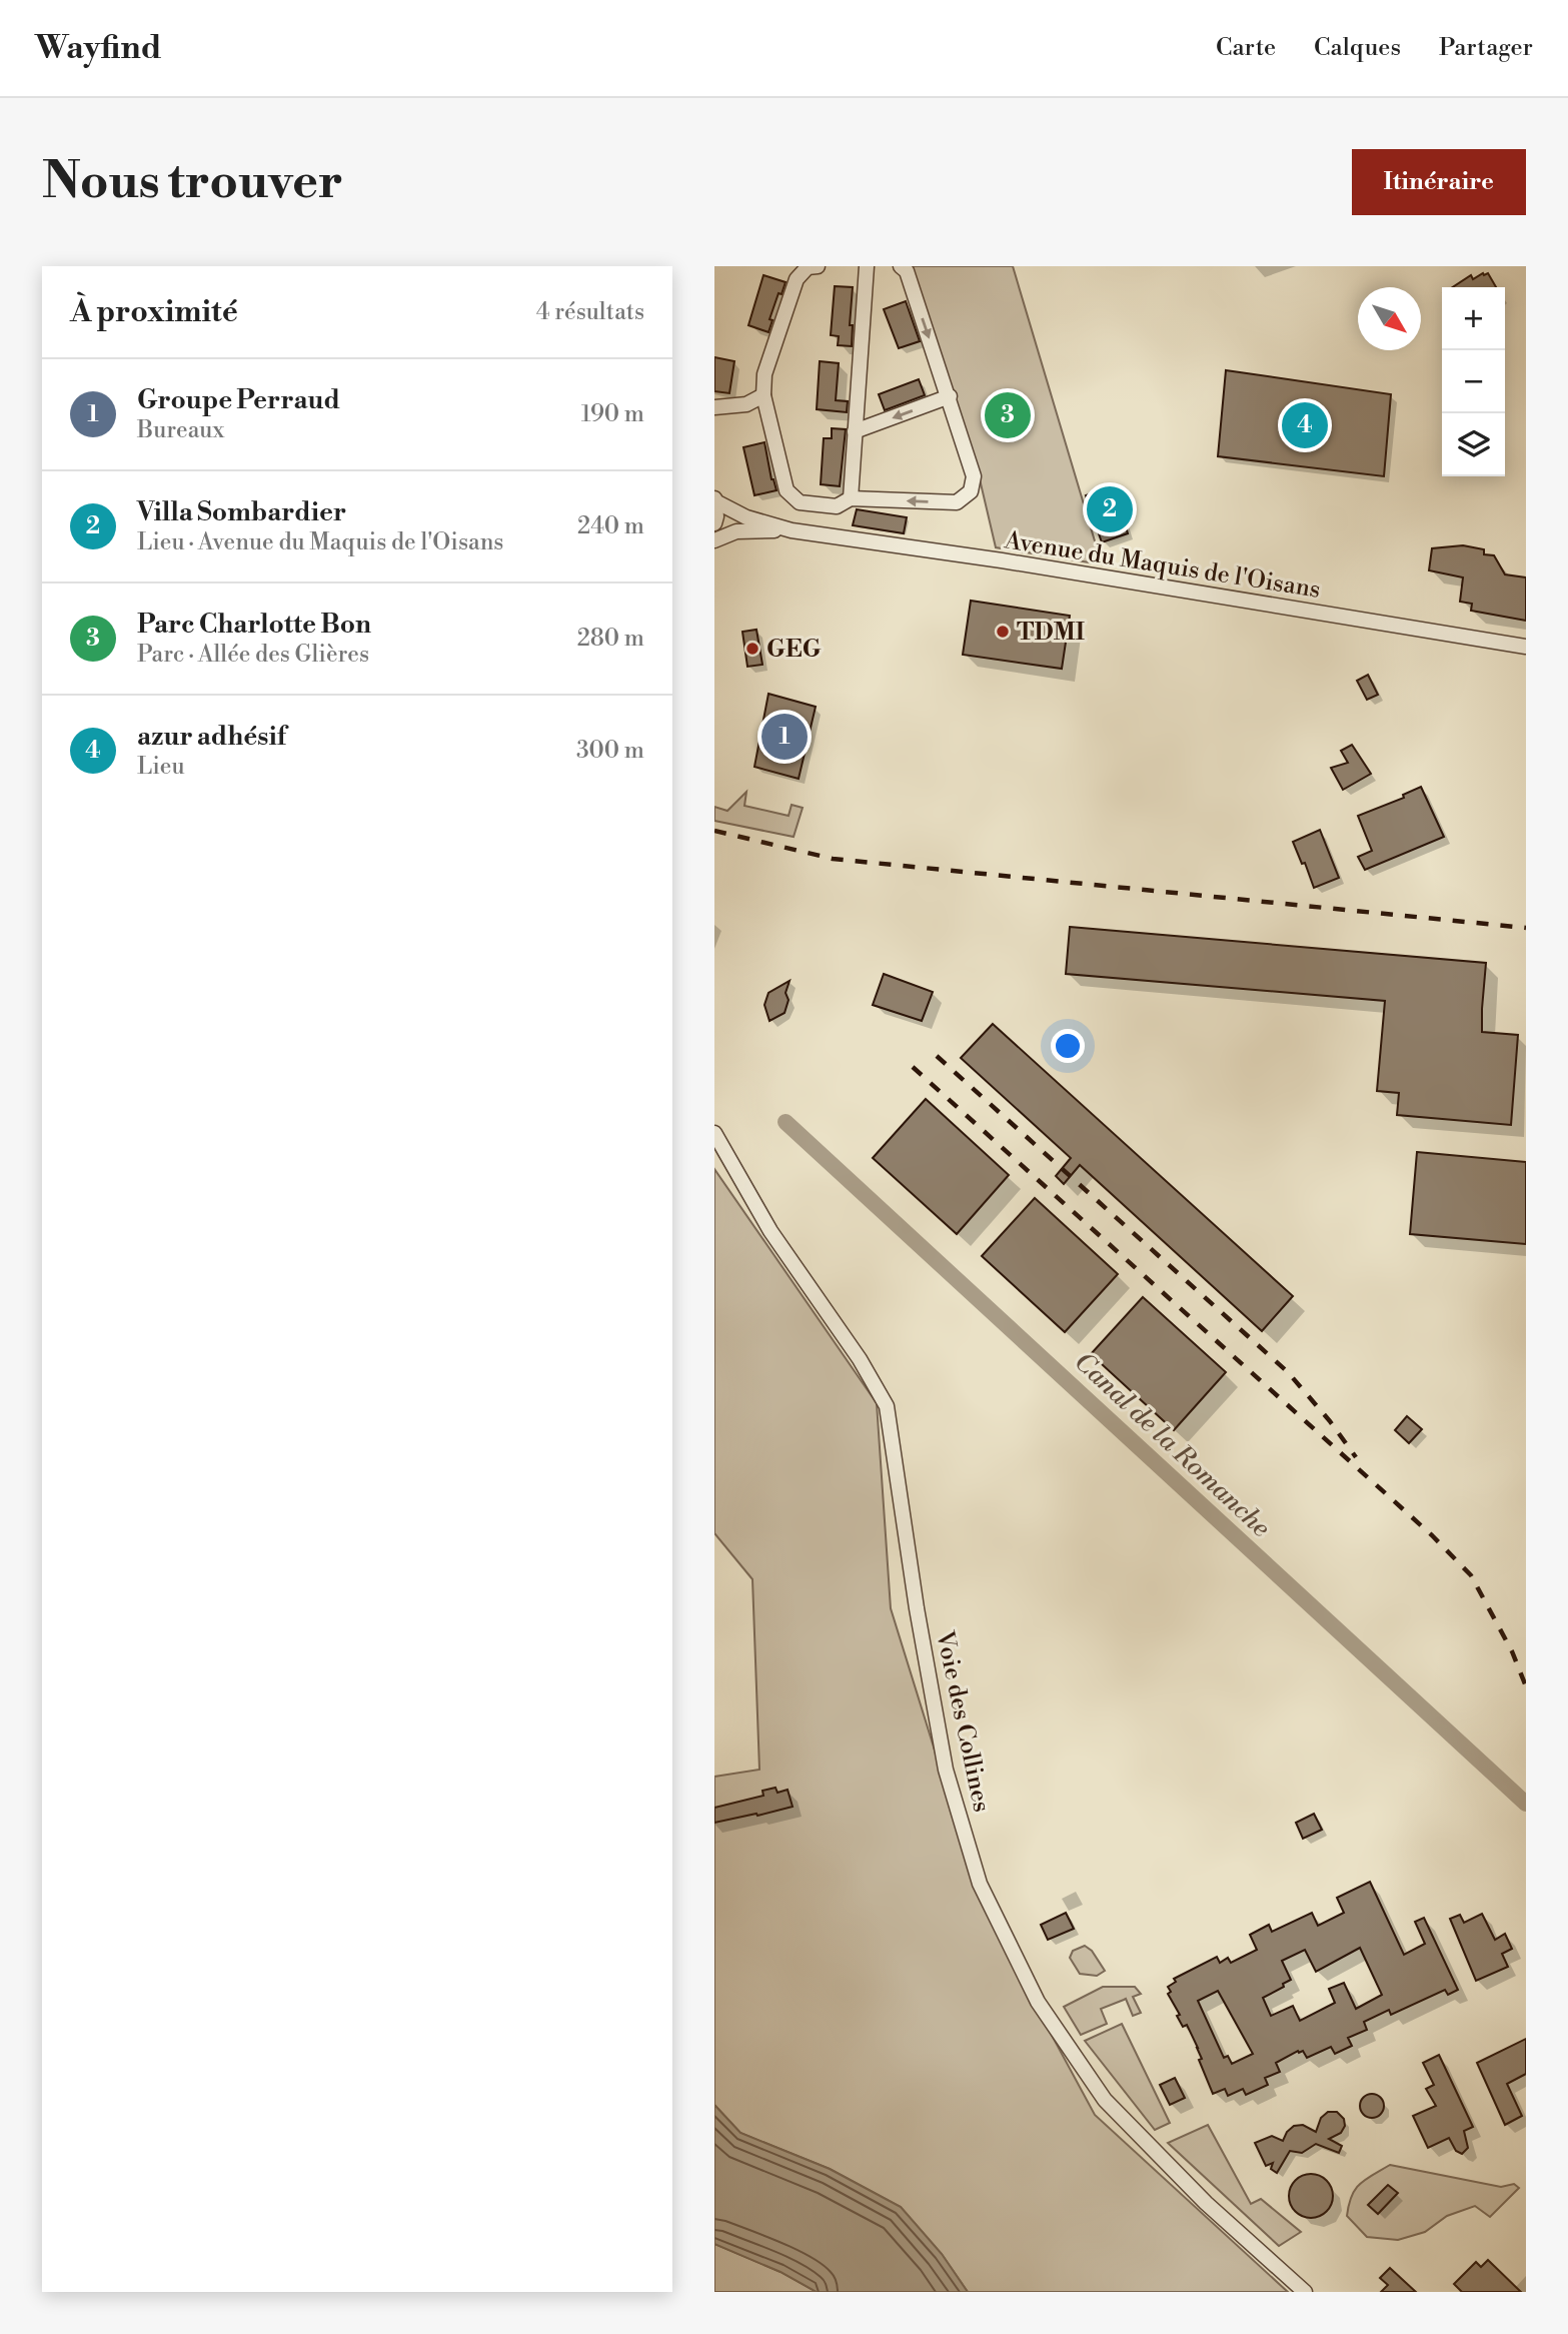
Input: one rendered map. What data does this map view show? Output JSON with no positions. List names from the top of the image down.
{
  "streets": {
    "street": ["Avenue du Maquis de l'Oisans", "Voie des Collines"]
  },
  "water": ["Canal de la Romanche"],
  "places": ["TDMI", "GEG"],
  "north": "bottom right",
  "page": {
    "header": "Wayfind",
    "nav": ["Carte", "Calques", "Partager"],
    "buttons": "Itinéraire",
    "title": "Nous trouver",
    "heading": ["À proximité", "4 résultats"],
    "map_buttons": ["+", "−"],
    "list": [
      {
        "mark": "1",
        "name": "Groupe Perraud",
        "note": "Bureaux",
        "value": "190 m"
      },
      {
        "mark": "2",
        "name": "Villa Sombardier",
        "note": "Lieu · Avenue du Maquis de l'Oisans",
        "value": "240 m"
      },
      {
        "mark": "3",
        "name": "Parc Charlotte Bon",
        "note": "Parc · Allée des Glières",
        "value": "280 m"
      },
      {
        "mark": "4",
        "name": "azur adhésif",
        "note": "Lieu",
        "value": "300 m"
      }
    ],
    "pins": [
      "3",
      "4",
      "2",
      "1"
    ]
  }
}
